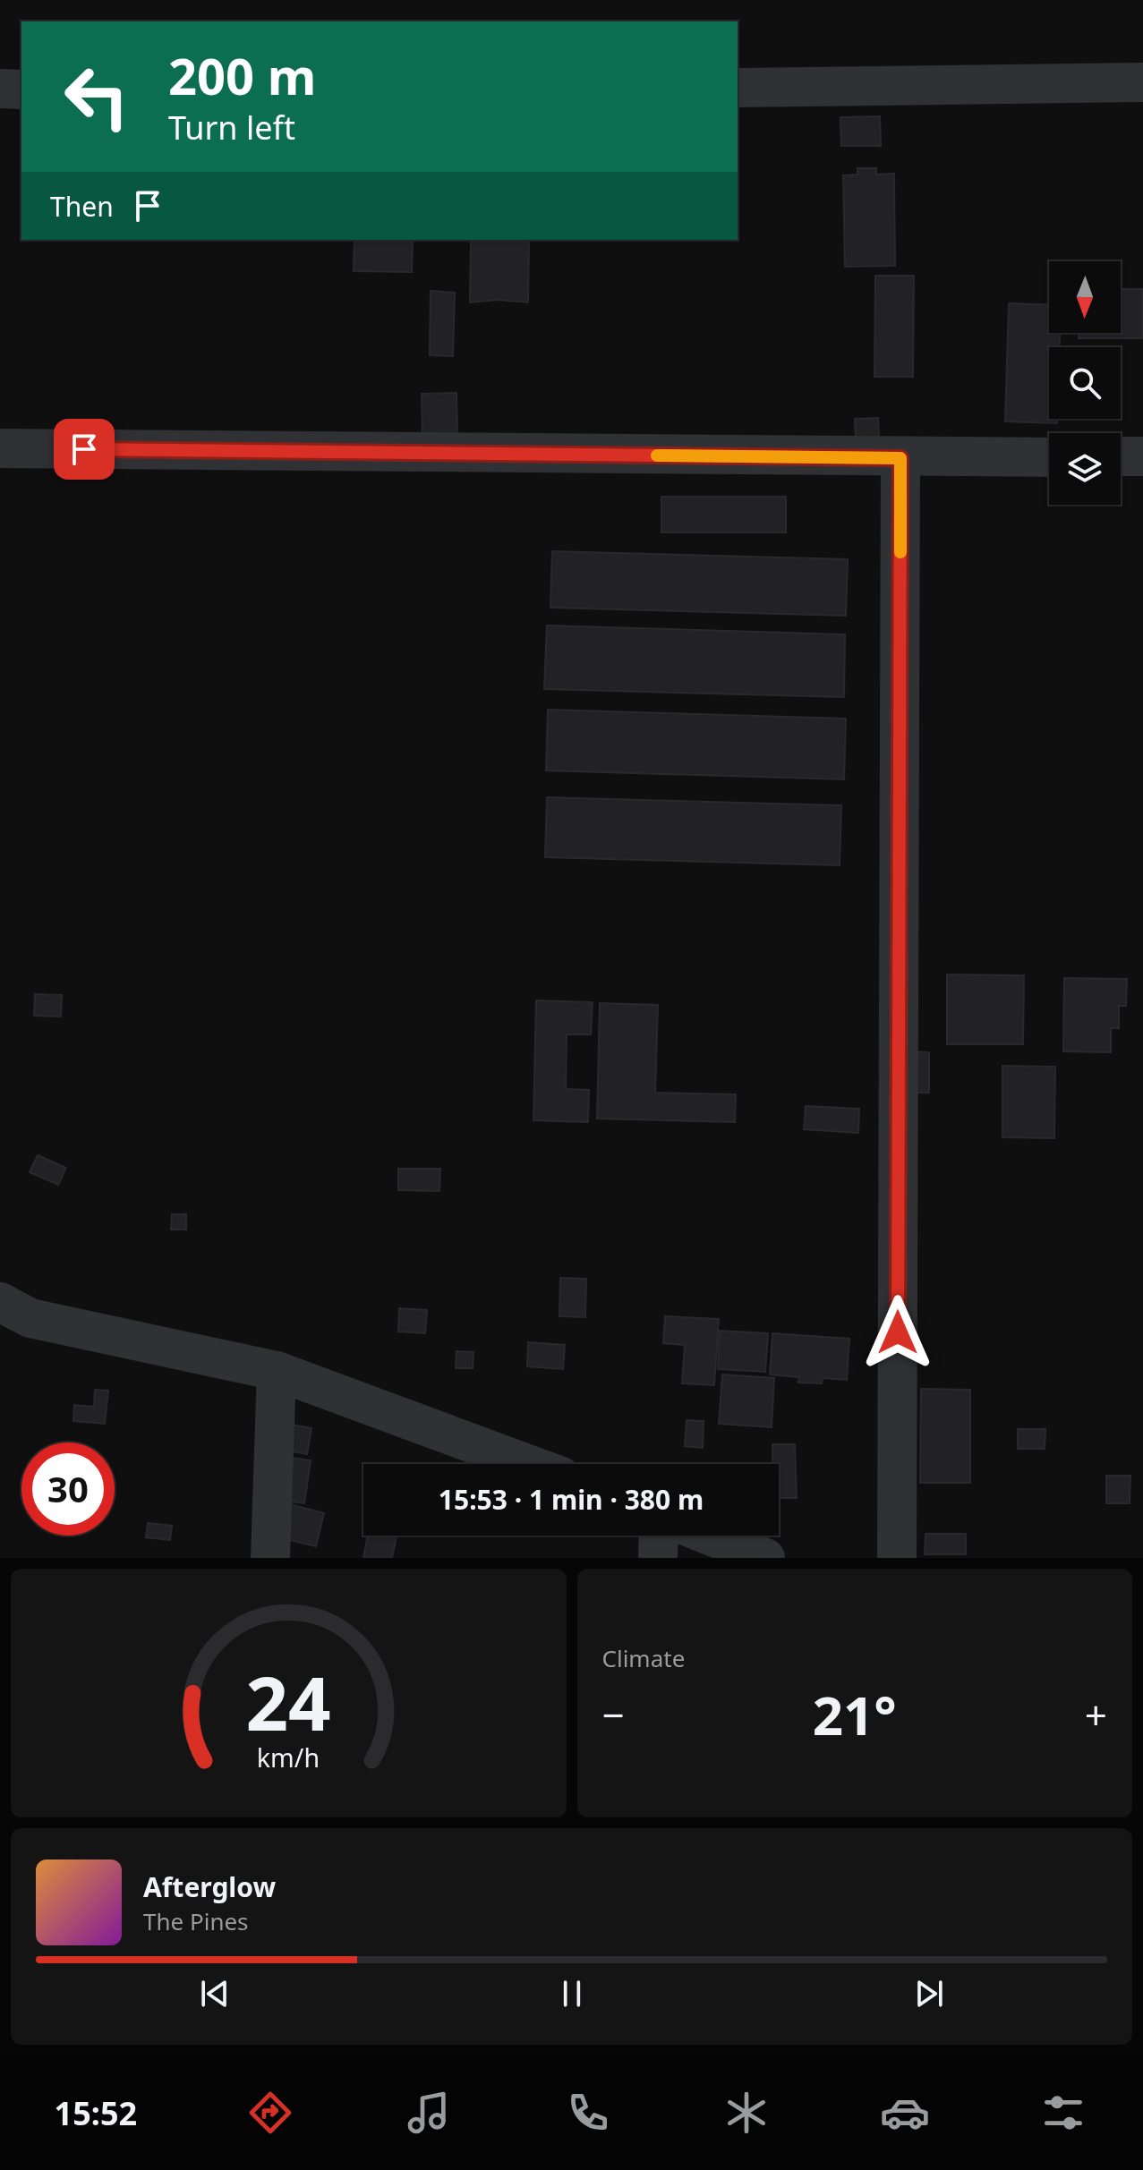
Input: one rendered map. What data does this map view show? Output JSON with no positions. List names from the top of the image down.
{
  "north": "bottom",
  "page": {
    "turn": ["200 m", "Turn left"],
    "then": "Then",
    "limit": "30",
    "trip": "15:53 · 1 min · 380 m",
    "tile": "Climate",
    "heat": ["−", "21°", "+"],
    "song": ["Afterglow", "The Pines"],
    "tabs": "15:52",
    "gauge": ["24", "km/h"]
  }
}
